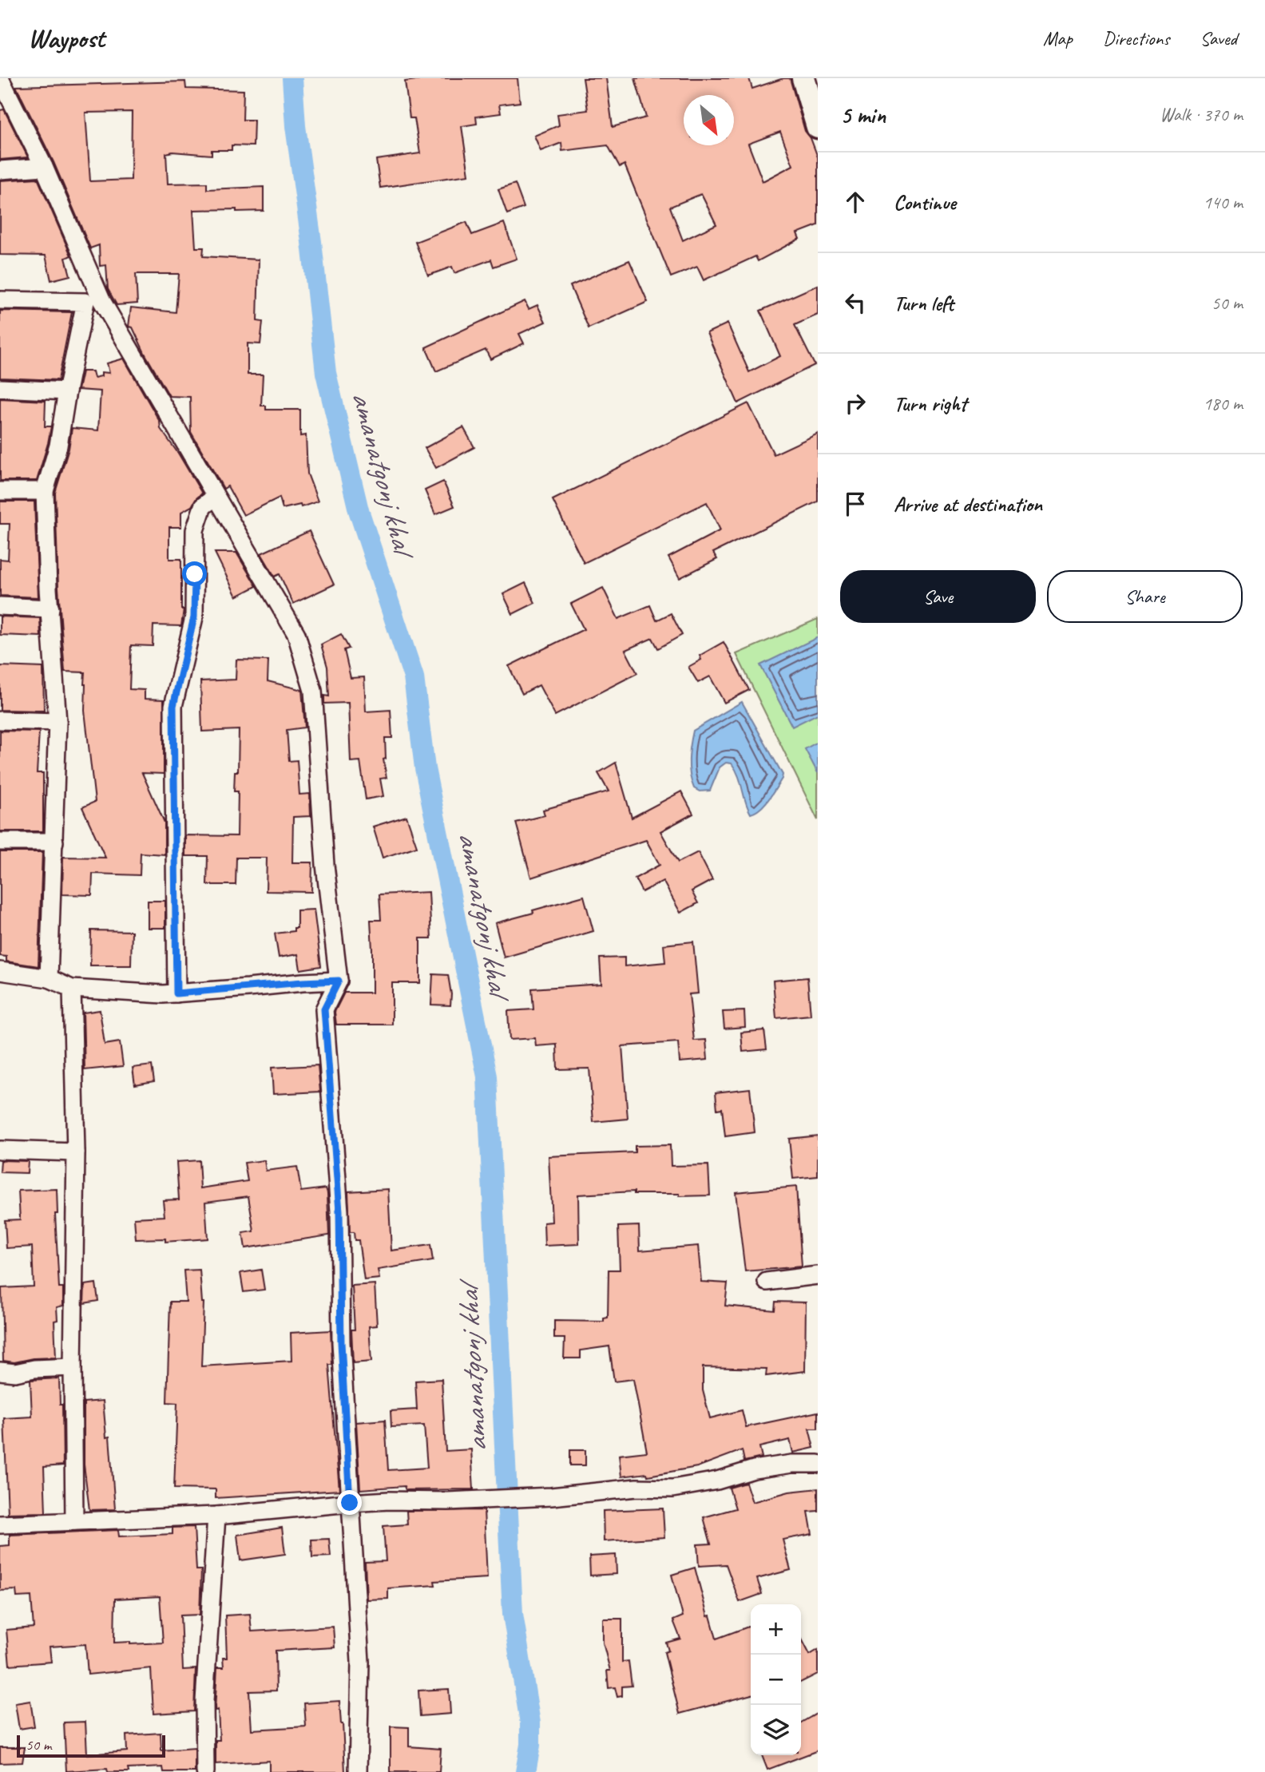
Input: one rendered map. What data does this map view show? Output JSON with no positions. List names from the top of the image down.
{
  "water": ["amanatgonj khal"],
  "scale_bar": "50 m",
  "north": "bottom right",
  "page": {
    "header": "Waypost",
    "nav": ["Map", "Directions", "Saved"],
    "heading": ["5 min", "Walk · 370 m"],
    "list": [
      ["Continue", "140 m"],
      ["Turn left", "50 m"],
      ["Turn right", "180 m"],
      "Arrive at destination"
    ],
    "buttons": ["Save", "Share"],
    "map_buttons": ["+", "−"],
    "scale": "50 m"
  }
}
